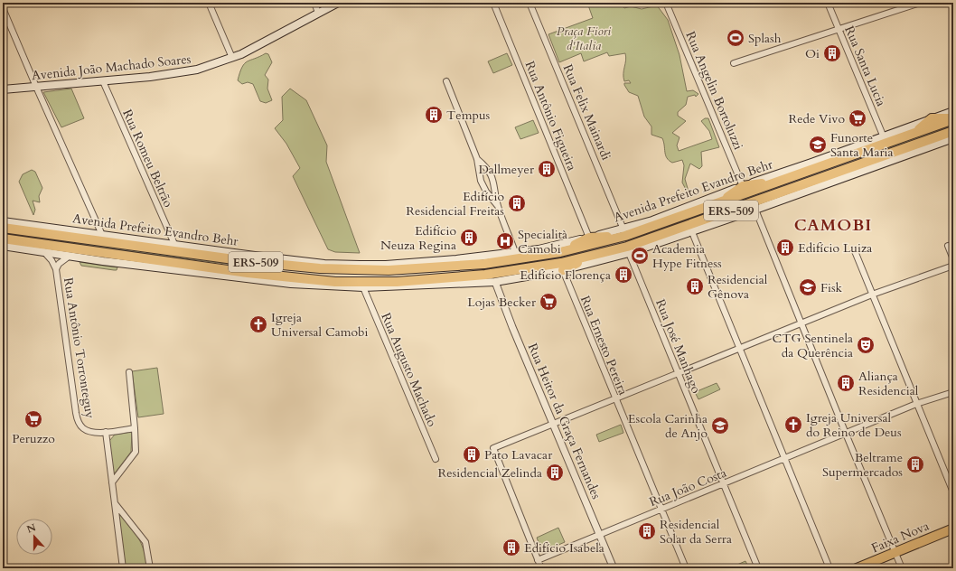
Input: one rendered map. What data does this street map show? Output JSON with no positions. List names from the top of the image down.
{
  "streets": {
    "highway": ["Avenida Prefeito Evandro Behr", "ERS-509", "Faixa Nova"],
    "main road": ["Avenida João Machado Soares"],
    "street": [
      "Rua Santa Lucia",
      "Rua Angelin Bortoluzzi",
      "Rua Felix Mainardi",
      "Rua Antônio Figueira",
      "Rua Romeu Beltrão",
      "Rua Ernesto Pereira",
      "Rua José Manhago",
      "Rua Antônio Torronteguy",
      "Rua Augusto Machado",
      "Rua Heitor da Graça Fernandes",
      "Rua João Costa"
    ]
  },
  "crossings": [
    ["Rua Santa Lucia", "Avenida Prefeito Evandro Behr"],
    ["Avenida João Machado Soares", "Rua Romeu Beltrão"],
    ["Rua Angelin Bortoluzzi", "Avenida Prefeito Evandro Behr"],
    ["Rua Angelin Bortoluzzi", "ERS-509"],
    ["Rua Felix Mainardi", "Avenida Prefeito Evandro Behr"],
    ["Rua Felix Mainardi", "ERS-509"],
    ["Rua Antônio Figueira", "Avenida Prefeito Evandro Behr"],
    ["Rua Antônio Figueira", "ERS-509"],
    ["Rua Romeu Beltrão", "Avenida Prefeito Evandro Behr"],
    ["Avenida Prefeito Evandro Behr", "ERS-509"],
    ["ERS-509", "Rua Ernesto Pereira"],
    ["ERS-509", "Rua José Manhago"],
    ["ERS-509", "Rua Augusto Machado"],
    ["ERS-509", "Rua Heitor da Graça Fernandes"],
    ["Rua Ernesto Pereira", "Rua João Costa"],
    ["Rua José Manhago", "Rua João Costa"],
    ["Rua Heitor da Graça Fernandes", "Rua João Costa"]
  ],
  "districts": ["CAMOBI"],
  "parks": ["Praça Fiori d'Italia"],
  "places": {
    "sports": ["Splash", "Academia Hype Fitness"],
    "building": [
      "Oi",
      "Tempus",
      "Dallmeyer",
      "Edifício Residencial Freitas",
      "Edifício Neuza Regina",
      "Edifício Luiza",
      "Edifício Florença",
      "Residencial Gênova",
      "Aliança Residencial",
      "Pato Lavacar",
      "Beltrame Supermercados",
      "Residencial Zelinda",
      "Residencial Solar da Serra",
      "Edifício Isabela"
    ],
    "supermarket": ["Rede Vivo", "Lojas Becker", "Peruzzo"],
    "school or university": ["Funorte Santa Maria", "Fisk", "Escola Carinha de Anjo"],
    "hospital": ["Specialità Camobi"],
    "church": ["Igreja Universal Camobi", "Igreja Universal do Reino de Deus"],
    "theatre": ["CTG Sentinela da Querência"]
  },
  "north": "top"
}
